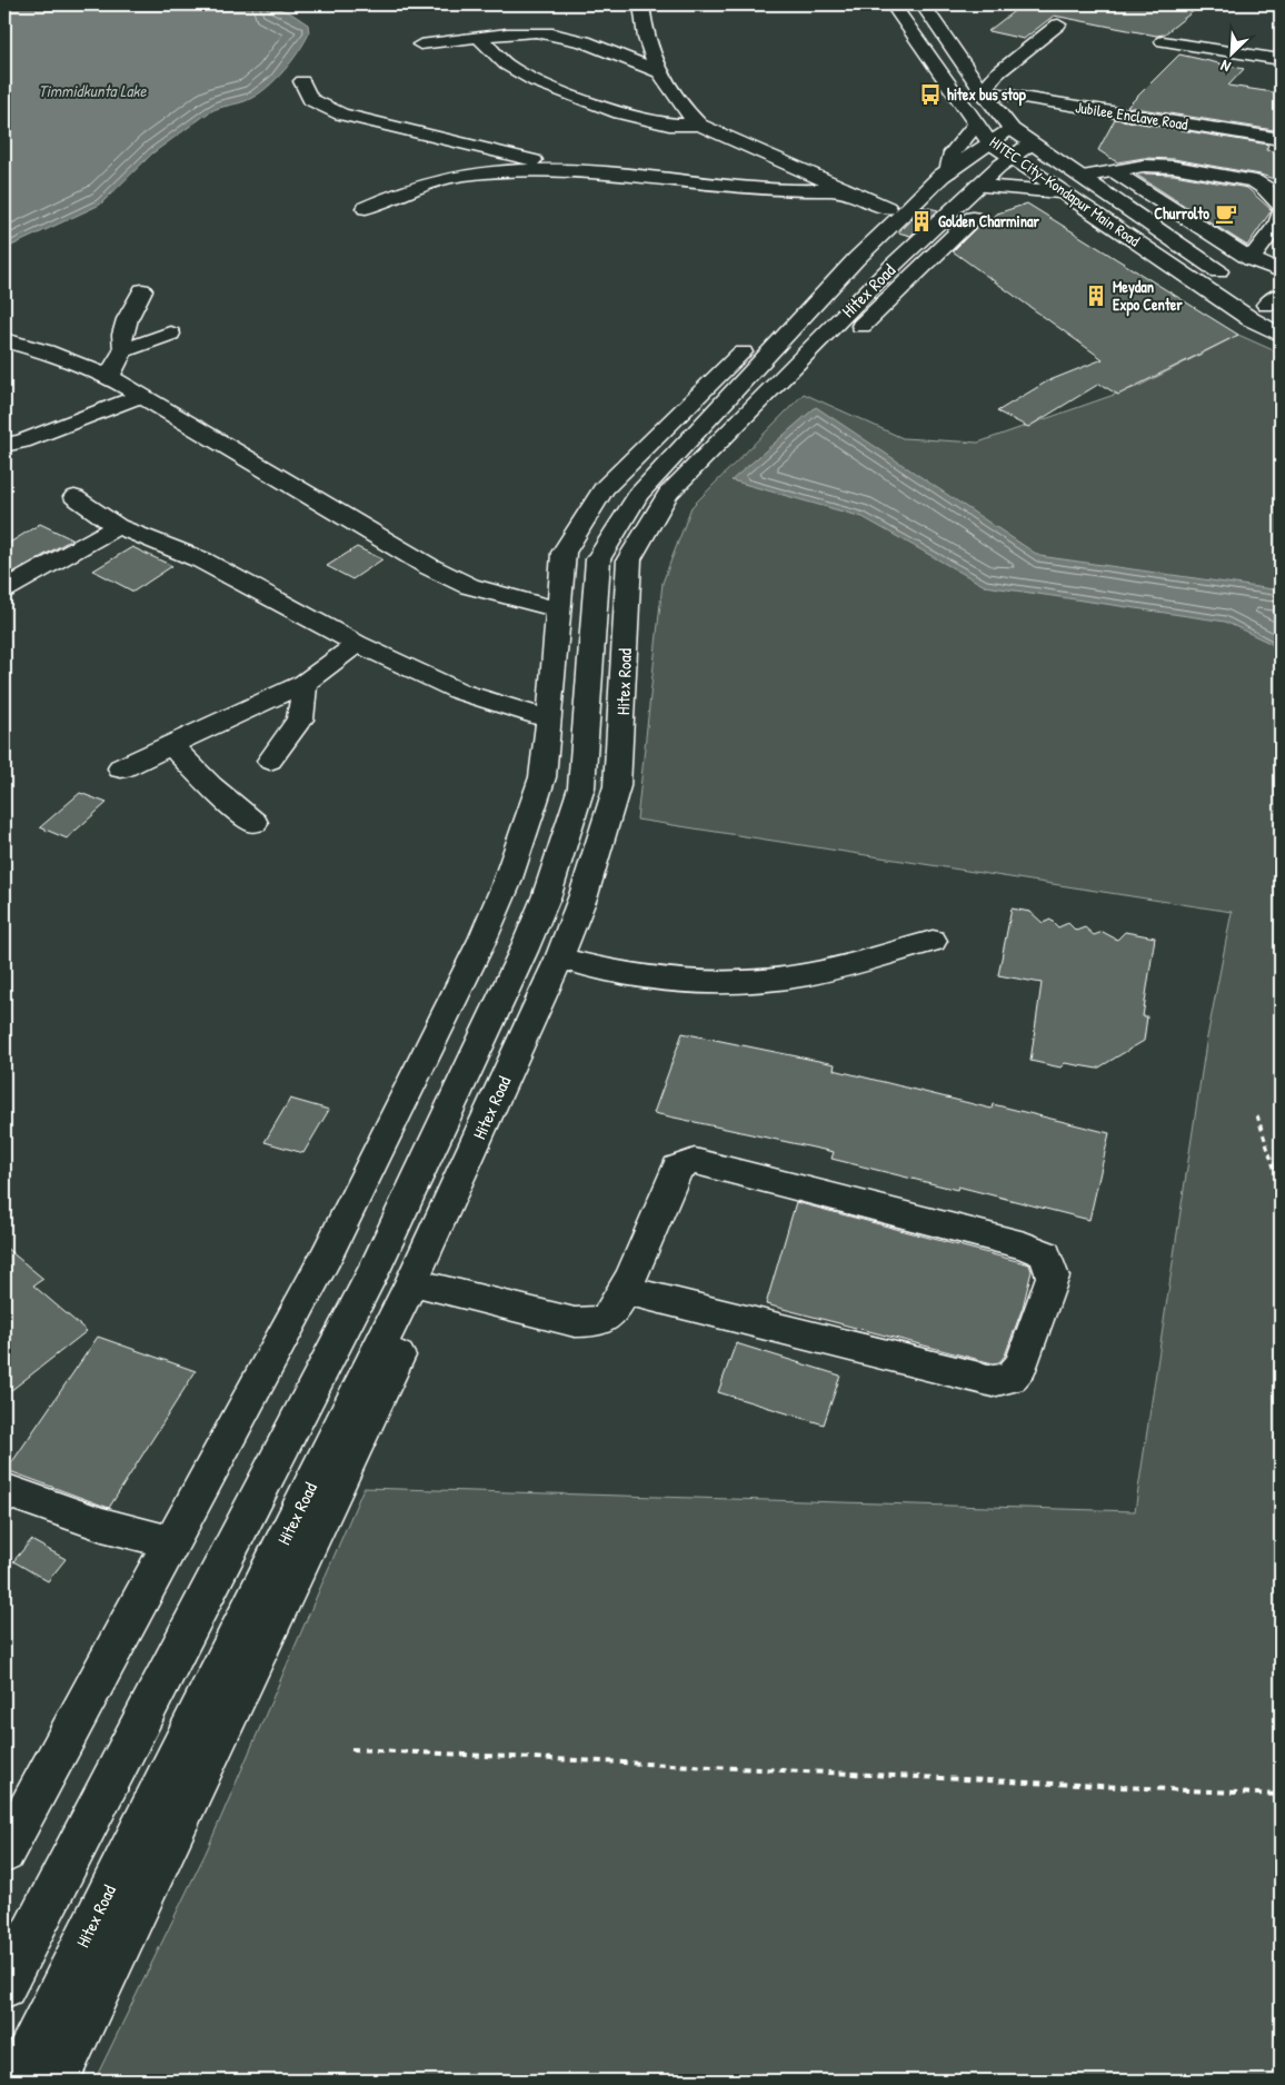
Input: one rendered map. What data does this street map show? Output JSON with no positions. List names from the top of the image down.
{
  "streets": {
    "street": ["Jubilee Enclave Road", "HITEC City–Kondapur Main Road", "Hitex Road"]
  },
  "crossings": [
    ["Jubilee Enclave Road", "HITEC City–Kondapur Main Road"],
    ["HITEC City–Kondapur Main Road", "Hitex Road"]
  ],
  "water": ["Timmidkunta Lake"],
  "places": {
    "bus stop": ["hitex bus stop"],
    "cafe": ["Churrolto"],
    "building": ["Golden Charminar", "Meydan Expo Center"]
  },
  "north": "bottom left"
}
